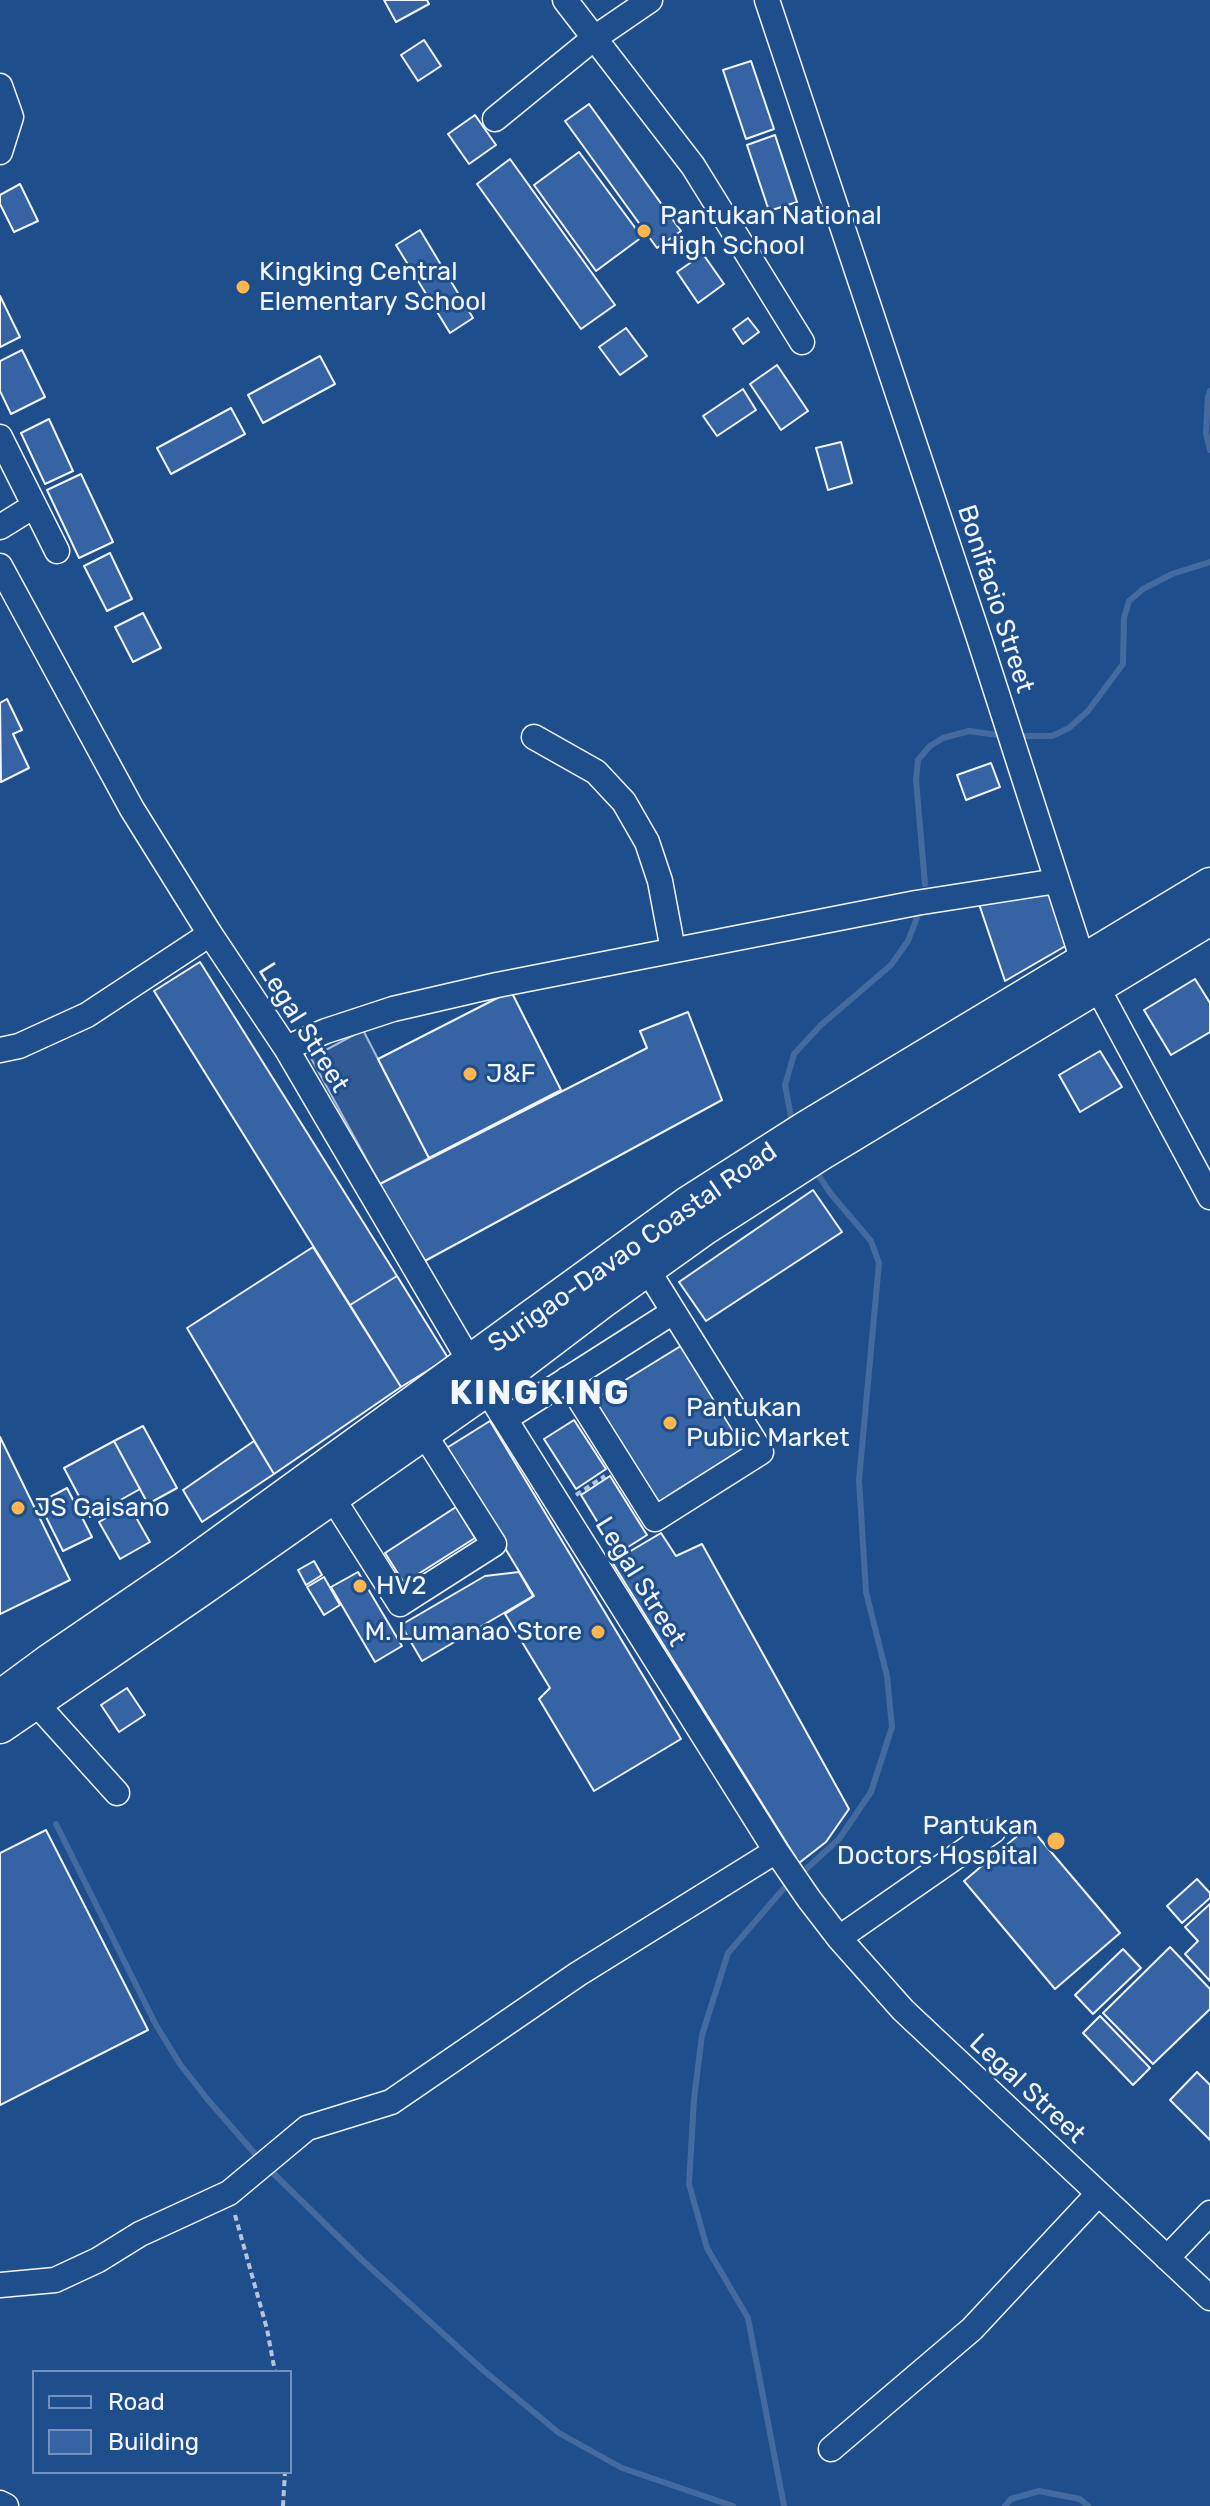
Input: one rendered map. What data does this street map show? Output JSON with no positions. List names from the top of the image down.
{
  "streets": {
    "highway": ["Surigao-Davao Coastal Road"],
    "street": ["Bonifacio Street", "Legal Street"]
  },
  "crossings": [
    ["Bonifacio Street", "Surigao-Davao Coastal Road"],
    ["Legal Street", "Surigao-Davao Coastal Road"]
  ],
  "districts": ["KINGKING"],
  "places": [
    "Pantukan National High School",
    "Kingking Central Elementary School",
    "J&F",
    "Pantukan Public Market",
    "JS Gaisano",
    "HV2",
    "M. Lumanao Store",
    "Pantukan Doctors Hospital"
  ],
  "legend": ["Road", "Building"]
}
